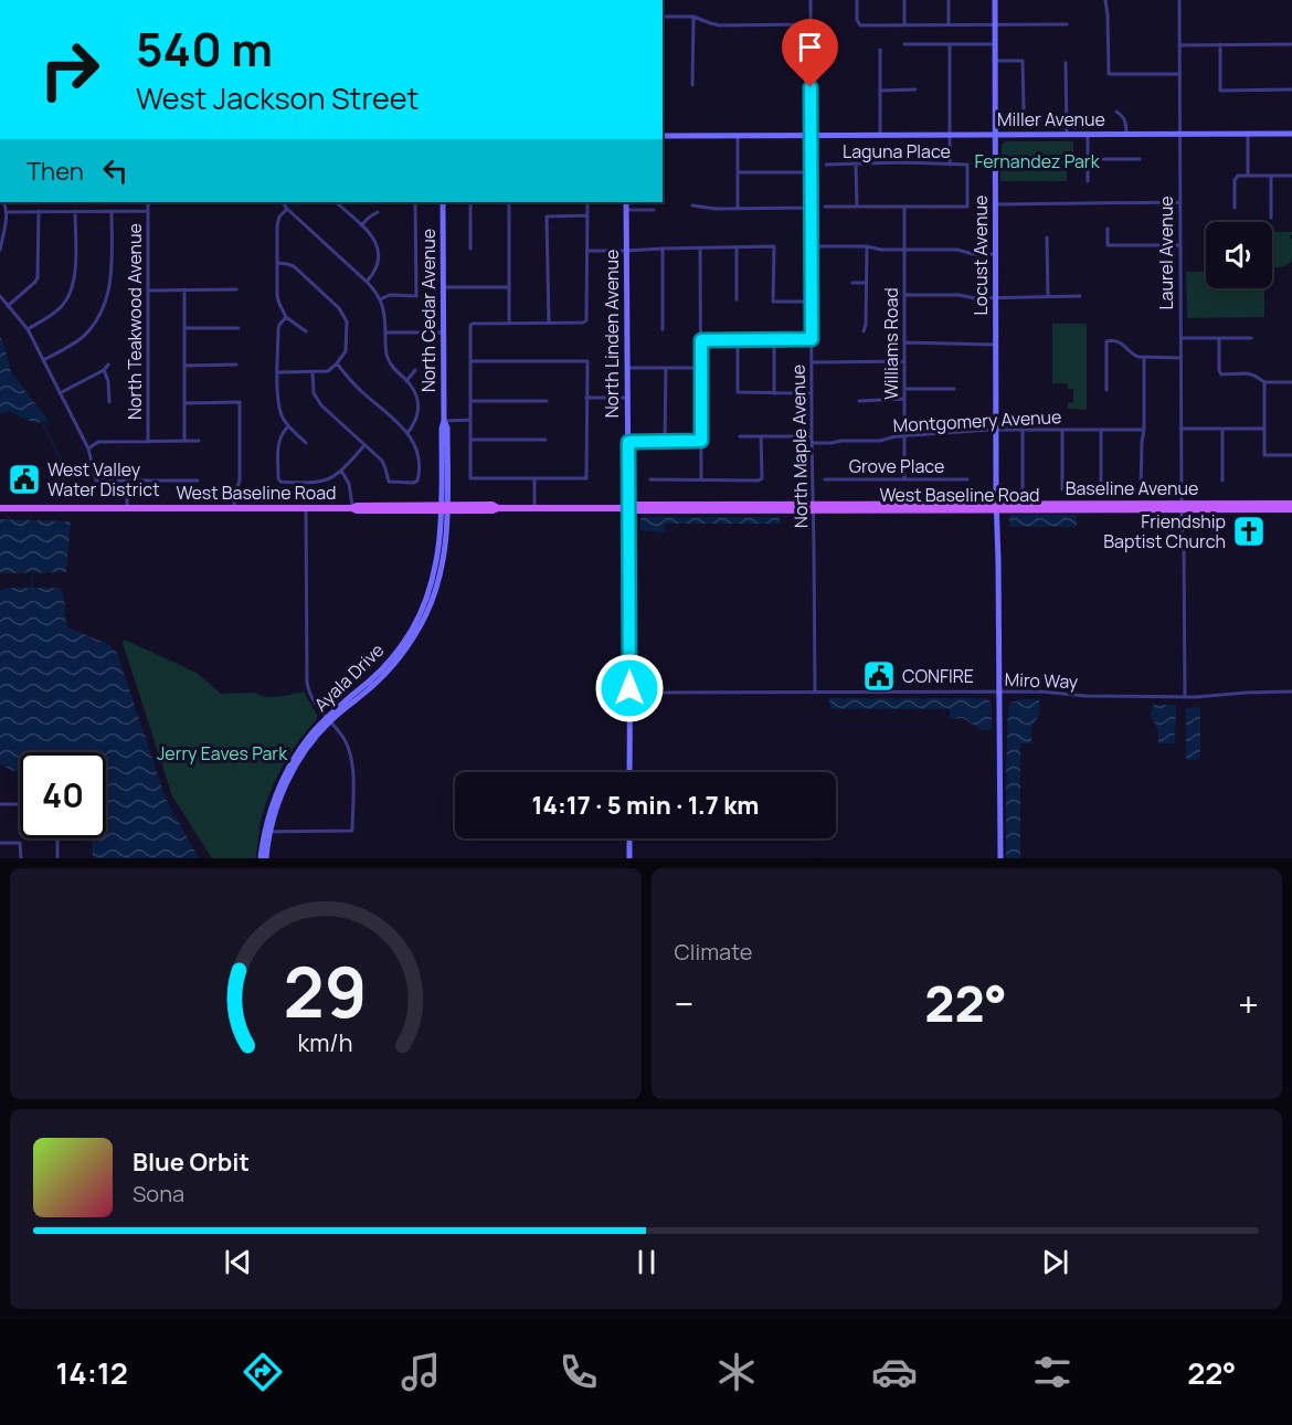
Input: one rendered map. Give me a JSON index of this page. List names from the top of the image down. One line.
{"streets":{"main road":["Baseline Avenue","West Baseline Road"],"street":["Miller Avenue","Laguna Place","Laurel Avenue","Locust Avenue","North Cedar Avenue","North Teakwood Avenue","North Linden Avenue","Williams Road","Montgomery Avenue","North Maple Avenue","Grove Place","Ayala Drive","Miro Way"]},"crossings":[["Miller Avenue","Laurel Avenue"],["Miller Avenue","Locust Avenue"],["Miller Avenue","North Maple Avenue"],["Laguna Place","Williams Road"],["Laurel Avenue","Baseline Avenue"],["Laurel Avenue","Miro Way"],["Locust Avenue","Montgomery Avenue"],["Locust Avenue","Baseline Avenue"],["Locust Avenue","Miro Way"],["North Cedar Avenue","West Baseline Road"],["North Cedar Avenue","Ayala Drive"],["North Linden Avenue","West Baseline Road"],["North Linden Avenue","Miro Way"],["Williams Road","Montgomery Avenue"],["Williams Road","Grove Place"],["Montgomery Avenue","North Maple Avenue"],["North Maple Avenue","Baseline Avenue"],["North Maple Avenue","West Baseline Road"],["North Maple Avenue","Miro Way"],["Baseline Avenue","West Baseline Road"],["West Baseline Road","Ayala Drive"]],"parks":["Fernandez Park","Jerry Eaves Park"],"places":{"public building":["West Valley Water District","CONFIRE"],"church":["Friendship Baptist Church"]},"page":{"turn":["540 m","West Jackson Street"],"then":"Then","limit":"40","trip":"14:17 · 5 min · 1.7 km","tile":"Climate","heat":["−","22°","+"],"song":["Blue Orbit","Sona"],"tabs":["14:12","22°"],"gauge":["29","km/h"]}}
